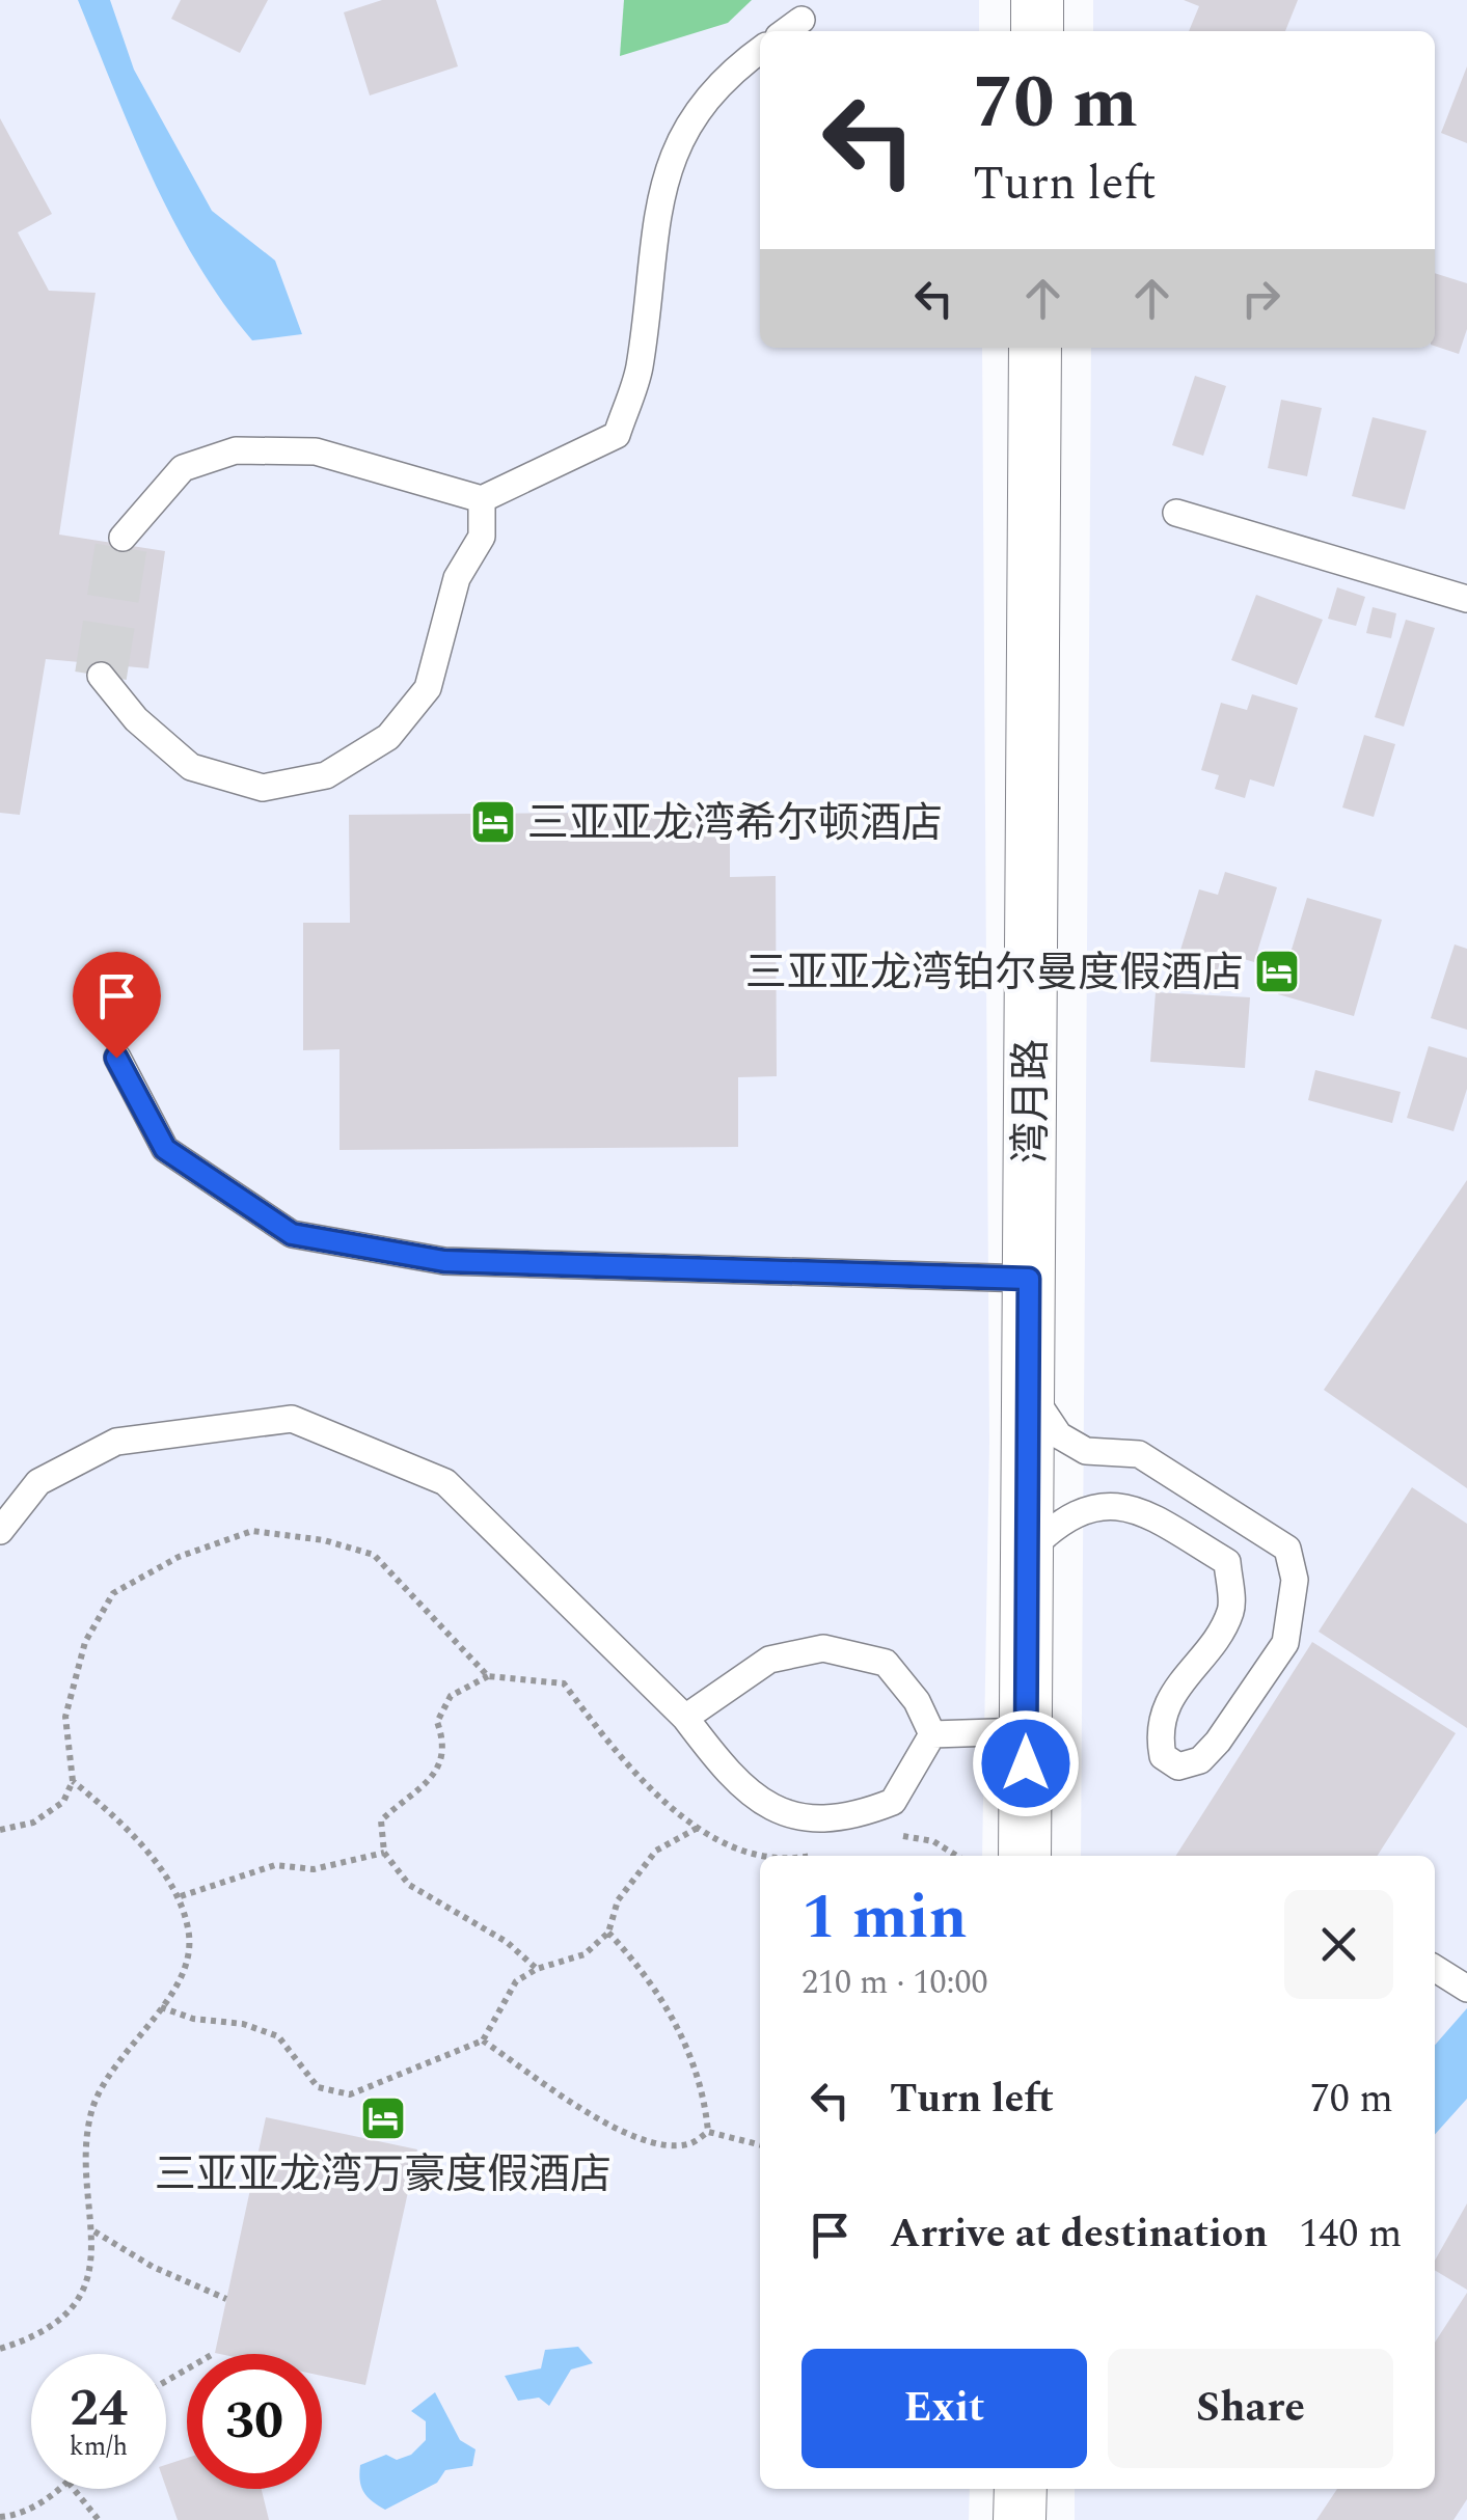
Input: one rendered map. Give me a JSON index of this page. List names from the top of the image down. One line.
{"streets":{"street":["湾月路"]},"places":{"hotel":["三亚亚龙湾希尔顿酒店","三亚亚龙湾铂尔曼度假酒店","三亚亚龙湾万豪度假酒店"]},"page":{"turn":["70 m","Turn left"],"heading":["1 min","210 m · 10:00"],"list":[{"name":"Turn left","value":"70 m"},{"name":"Arrive at destination","value":"140 m"}],"buttons":["Exit","Share"],"speed":"24 km/h","limit":"30"}}
